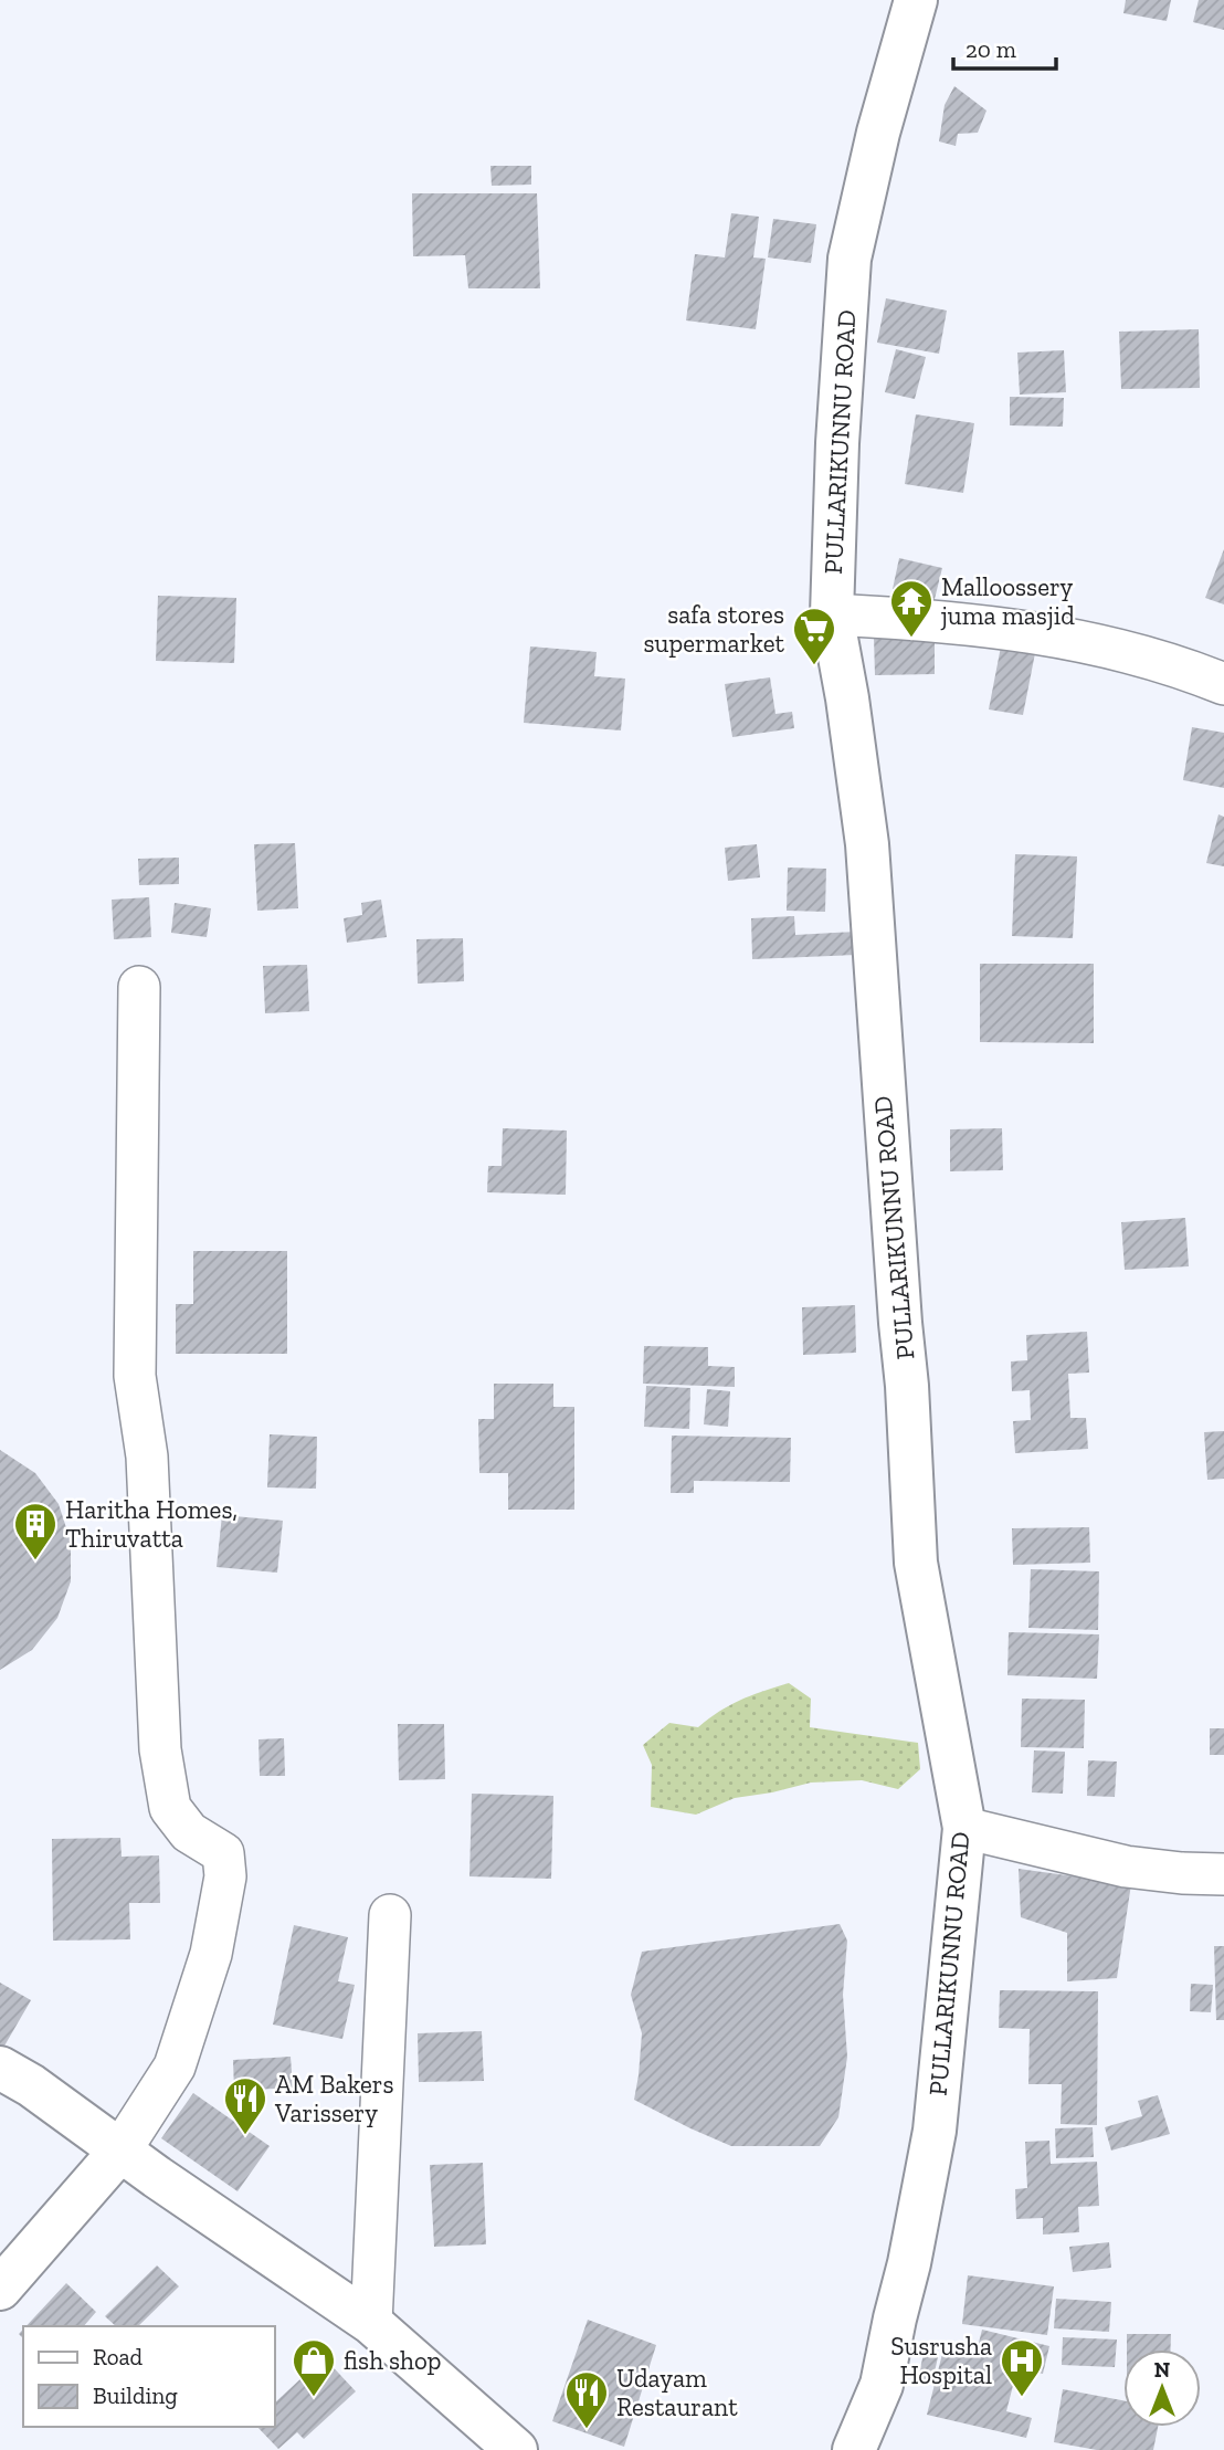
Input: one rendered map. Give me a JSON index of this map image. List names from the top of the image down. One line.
{"streets":{"main road":["PULLARIKUNNU ROAD"]},"places":{"temple":["Malloossery juma masjid"],"supermarket":["safa stores supermarket"],"building":["Haritha Homes, Thiruvatta"],"restaurant":["AM Bakers Varissery","Udayam Restaurant"],"shop":["fish shop"],"hospital":["Susrusha Hospital"]},"legend":["Road","Building"],"scale_bar":"20 m","north":"top"}
